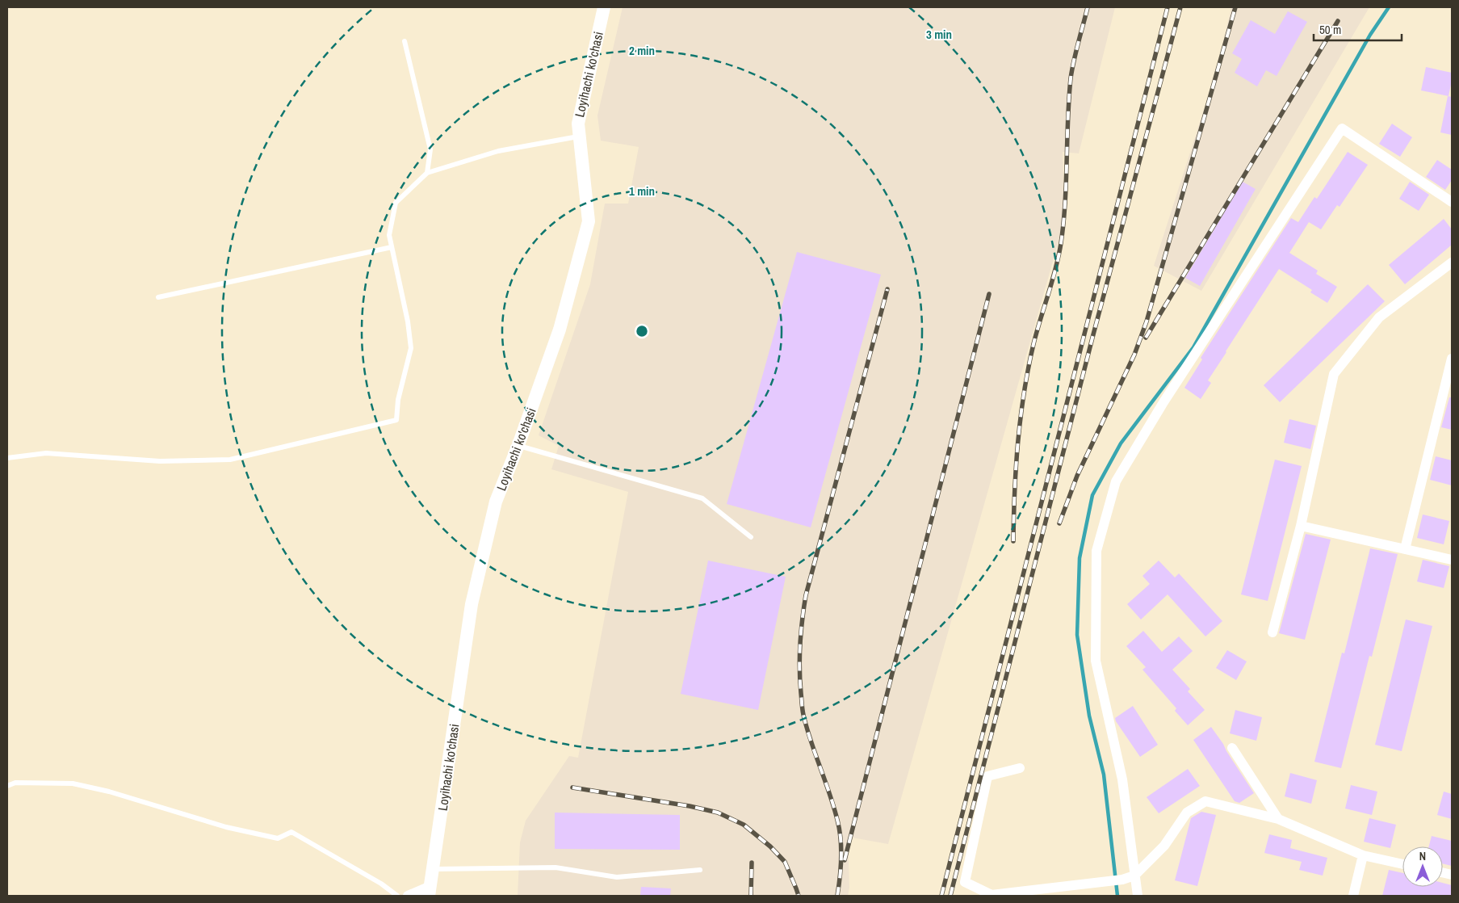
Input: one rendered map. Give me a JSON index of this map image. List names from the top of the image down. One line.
{"streets":{"street":["Loyihachi ko'chasi"]},"scale_bar":"50 m","north":"top","rings":["3 min","2 min","1 min"]}
